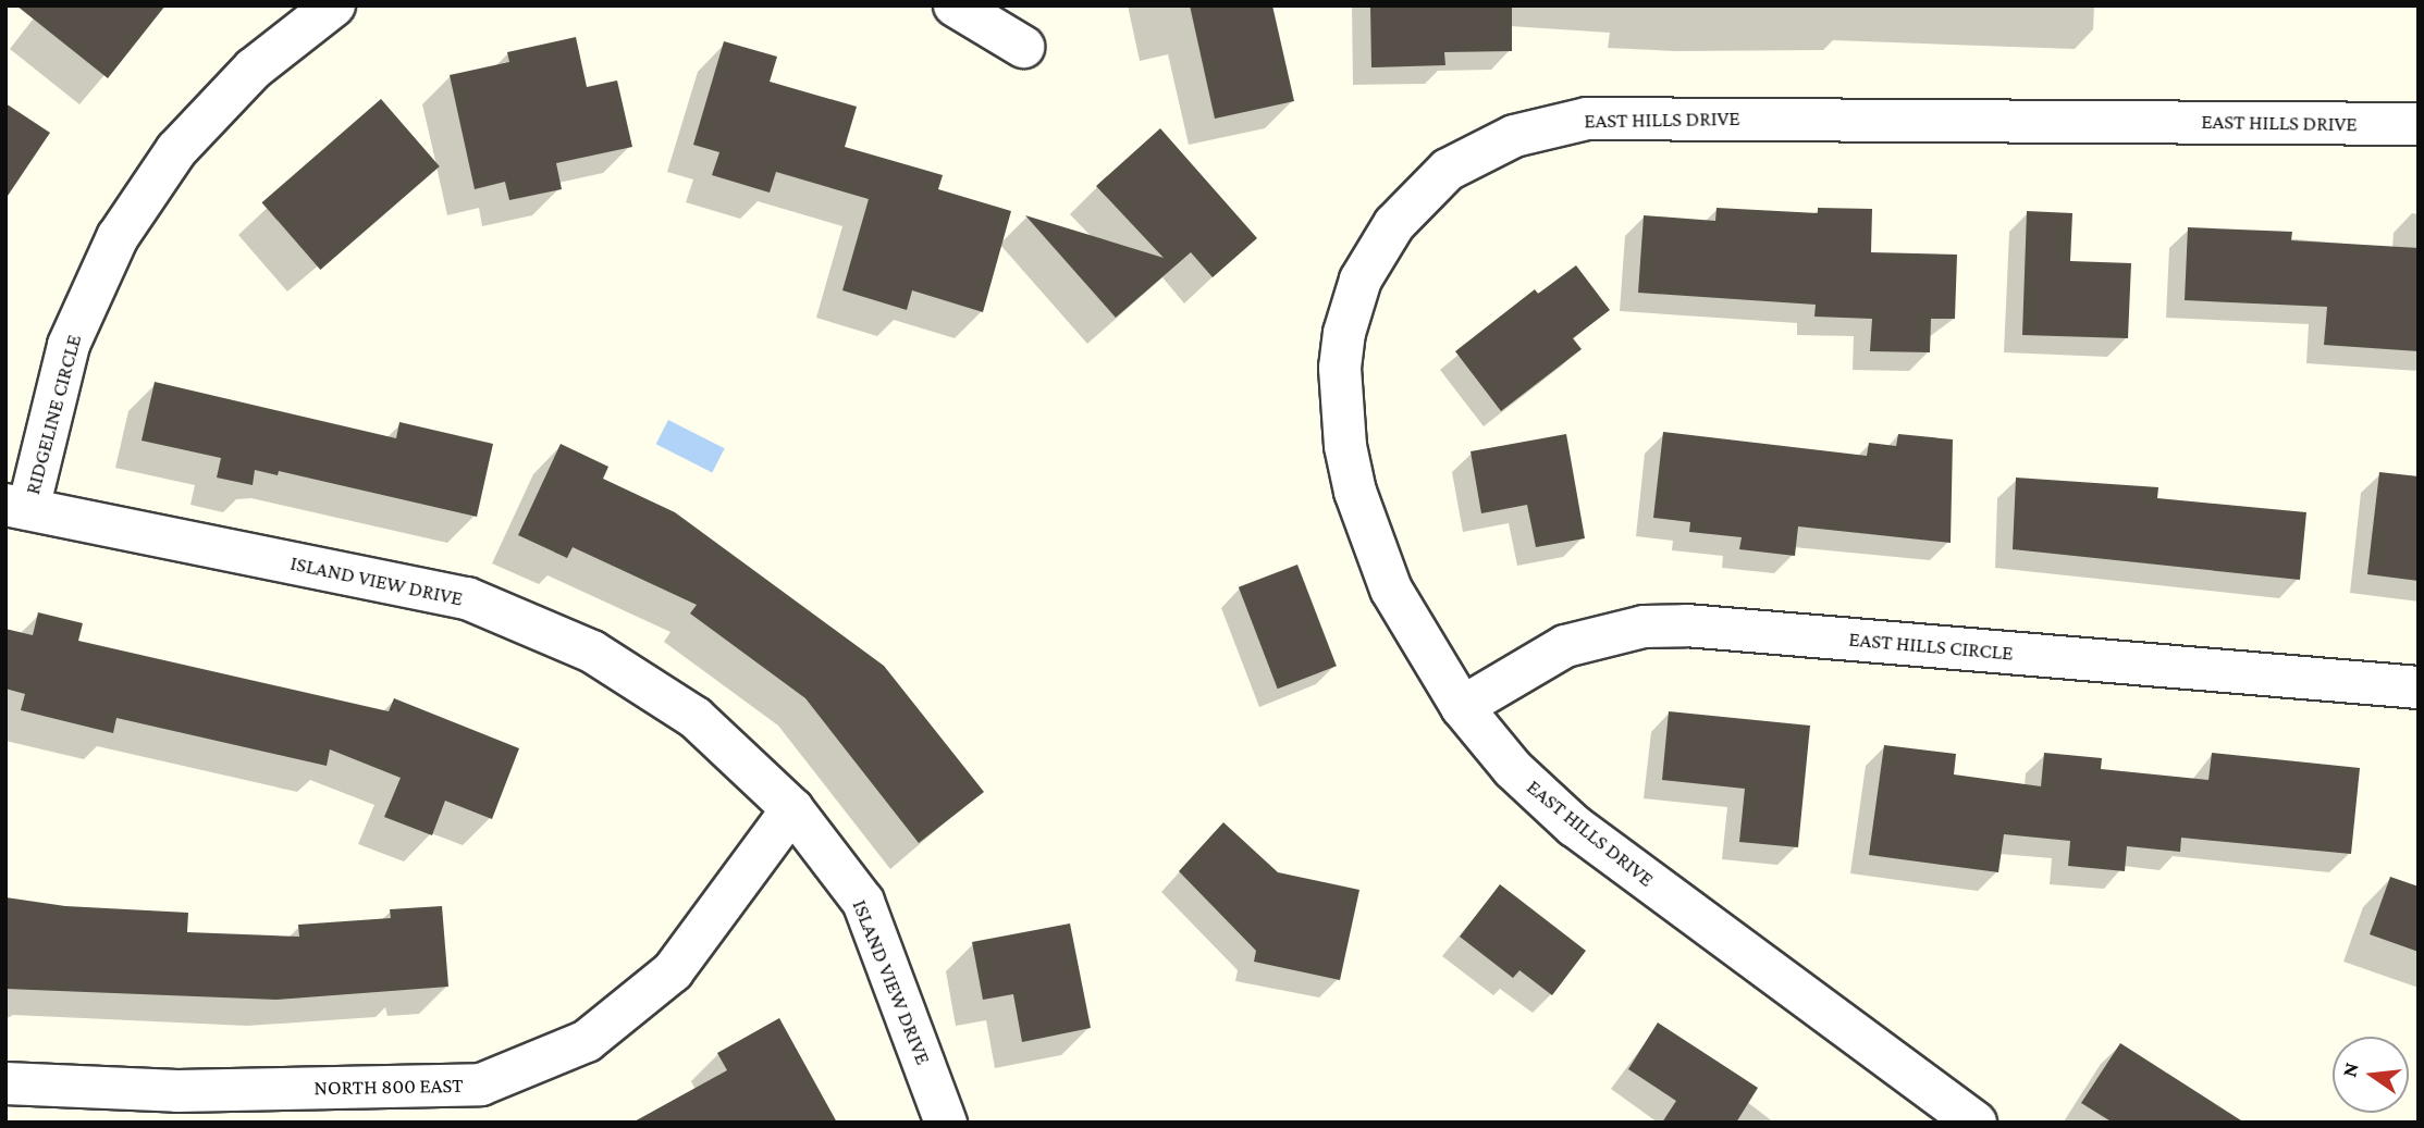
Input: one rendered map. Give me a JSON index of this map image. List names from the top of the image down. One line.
{"streets":{"street":["EAST HILLS DRIVE","RIDGELINE CIRCLE","ISLAND VIEW DRIVE","EAST HILLS CIRCLE","NORTH 800 EAST"]},"crossings":[["EAST HILLS DRIVE","EAST HILLS CIRCLE"],["RIDGELINE CIRCLE","ISLAND VIEW DRIVE"],["ISLAND VIEW DRIVE","NORTH 800 EAST"]],"north":"left"}
